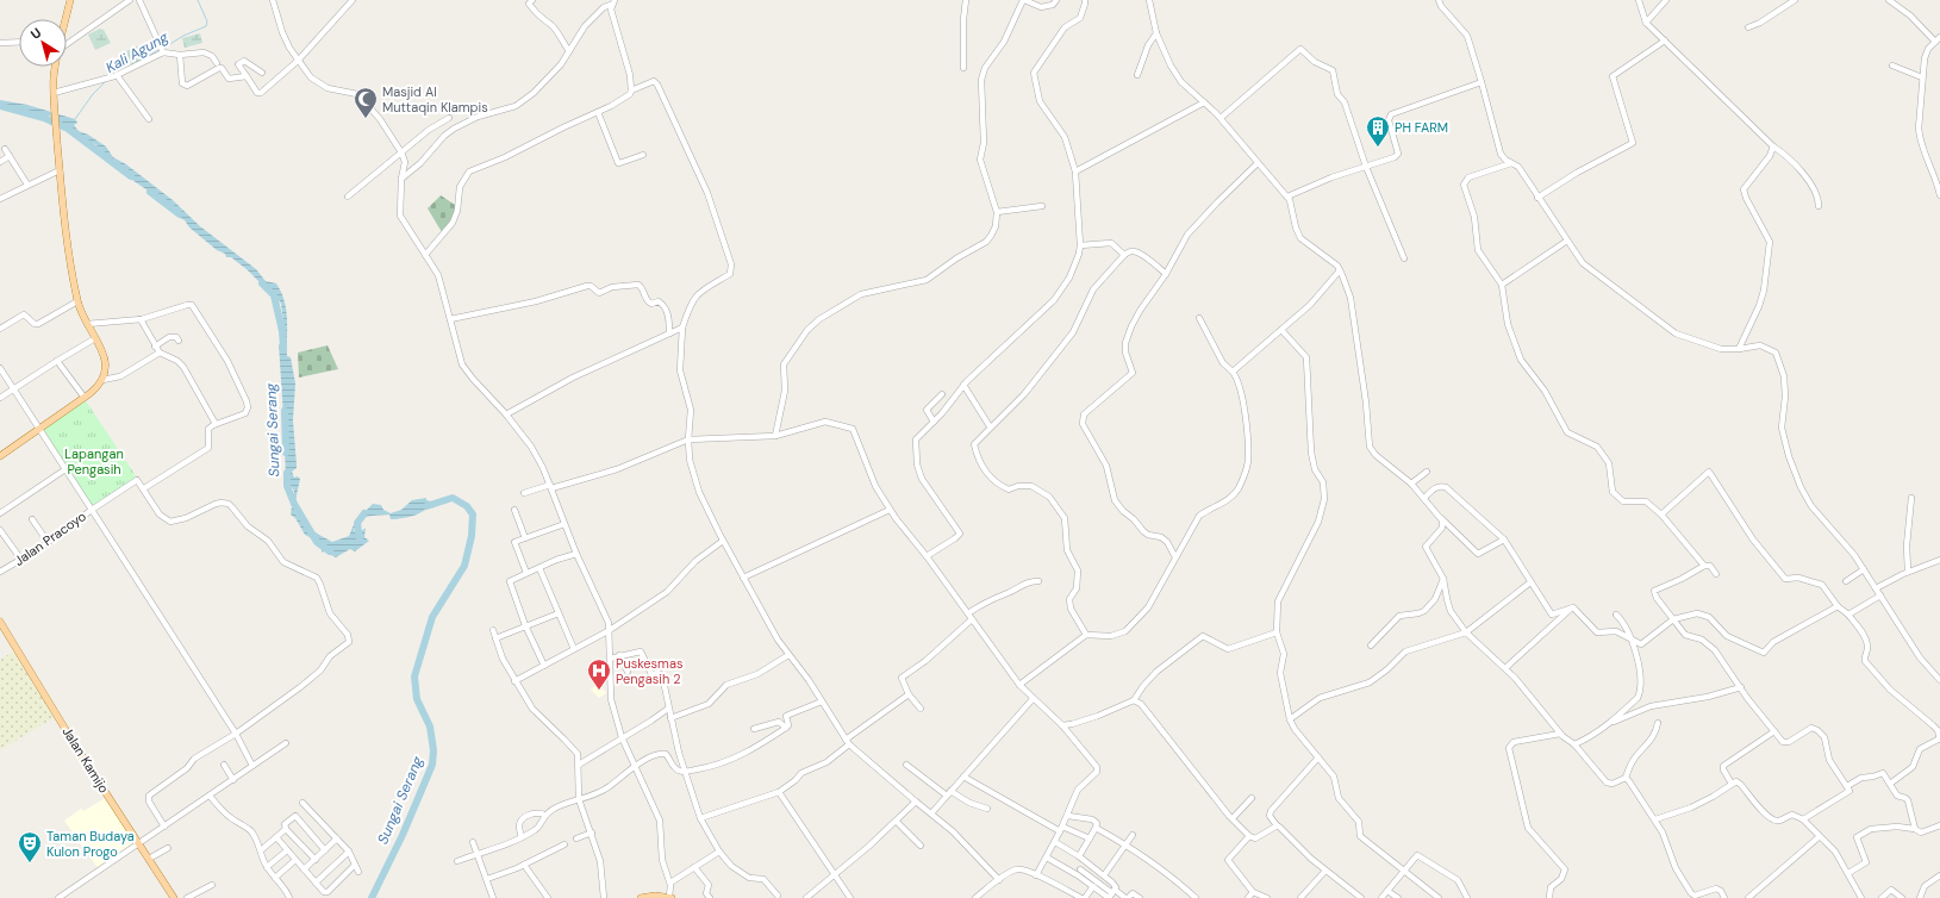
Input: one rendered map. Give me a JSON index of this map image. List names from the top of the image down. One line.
{"streets":{"main road":["Jalan Kamijo"],"street":["Jalan Pracoyo"]},"water":["Kali Agung","Sungai Serang"],"parks":["Lapangan Pengasih"],"places":{"mosque":["Masjid Al Muttaqin Klampis"],"building":["PH FARM"],"hospital":["Puskesmas Pengasih 2"],"theatre":["Taman Budaya Kulon Progo"]},"north":"top left"}
